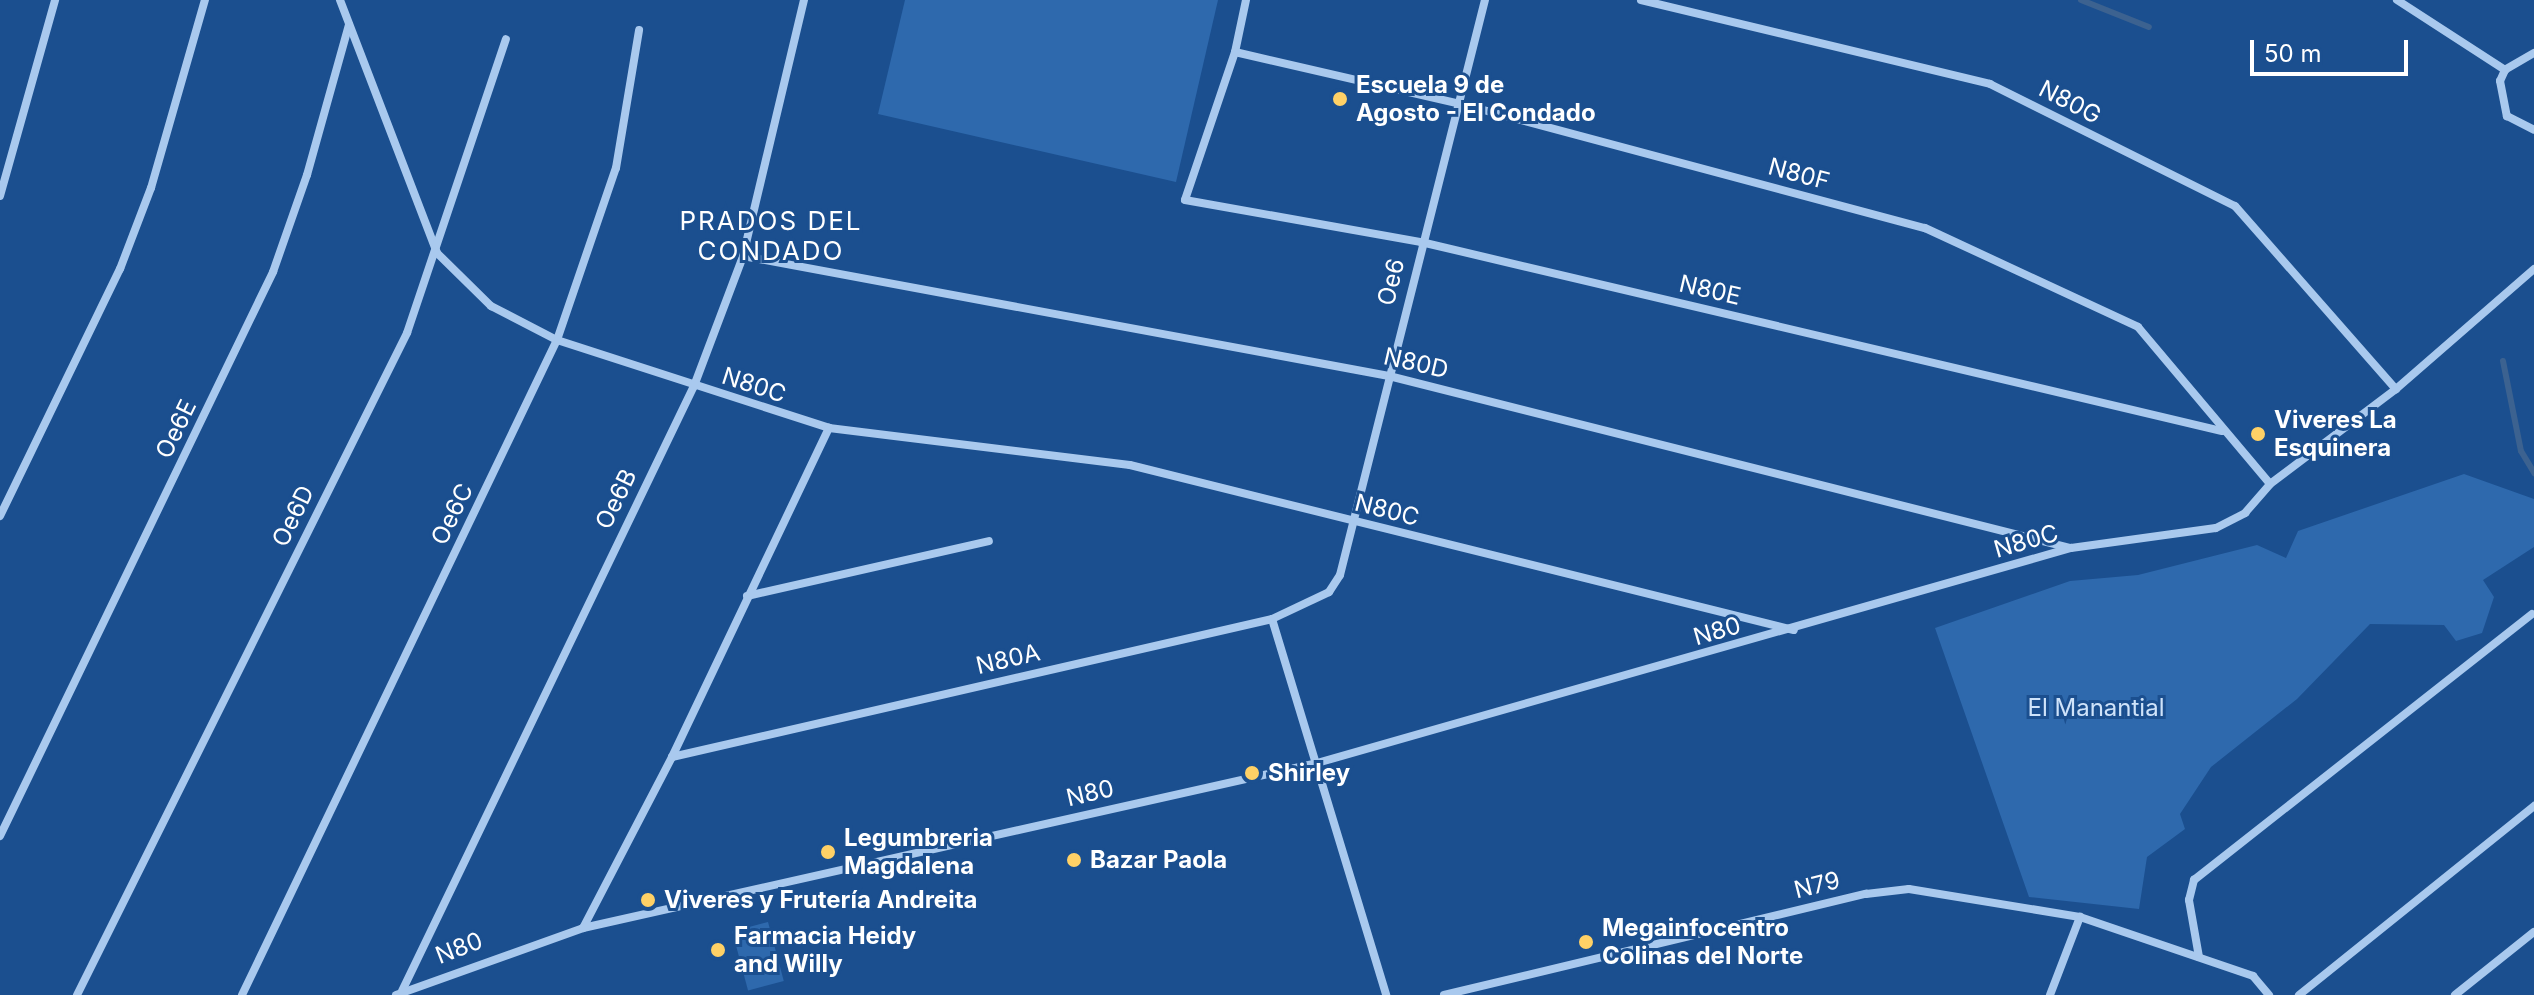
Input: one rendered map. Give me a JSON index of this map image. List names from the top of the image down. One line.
{"streets":{"street":["N80G","N80F","Oe6","N80E","N80D","N80C","Oe6E","Oe6B","Oe6C","Oe6D","N80","N80A","N79"]},"crossings":[["N80G","N80C"],["N80F","Oe6"],["N80F","N80E"],["N80F","N80C"],["Oe6","N80E"],["Oe6","N80D"],["Oe6","N80C"],["Oe6","N80A"],["N80D","N80C"],["N80D","Oe6B"],["N80C","Oe6E"],["N80C","Oe6B"],["N80C","Oe6C"],["N80C","Oe6D"],["N80C","N80"],["Oe6B","N80"]],"districts":["PRADOS DEL CONDADO"],"parks":["El Manantial"],"places":["Escuela 9 de Agosto - El Condado","Viveres La Esquinera","Shirley","Legumbreria Magdalena","Bazar Paola","Viveres y Frutería Andreita","Megainfocentro Colinas del Norte","Farmacia Heidy and Willy"],"scale_bar":"50 m"}
